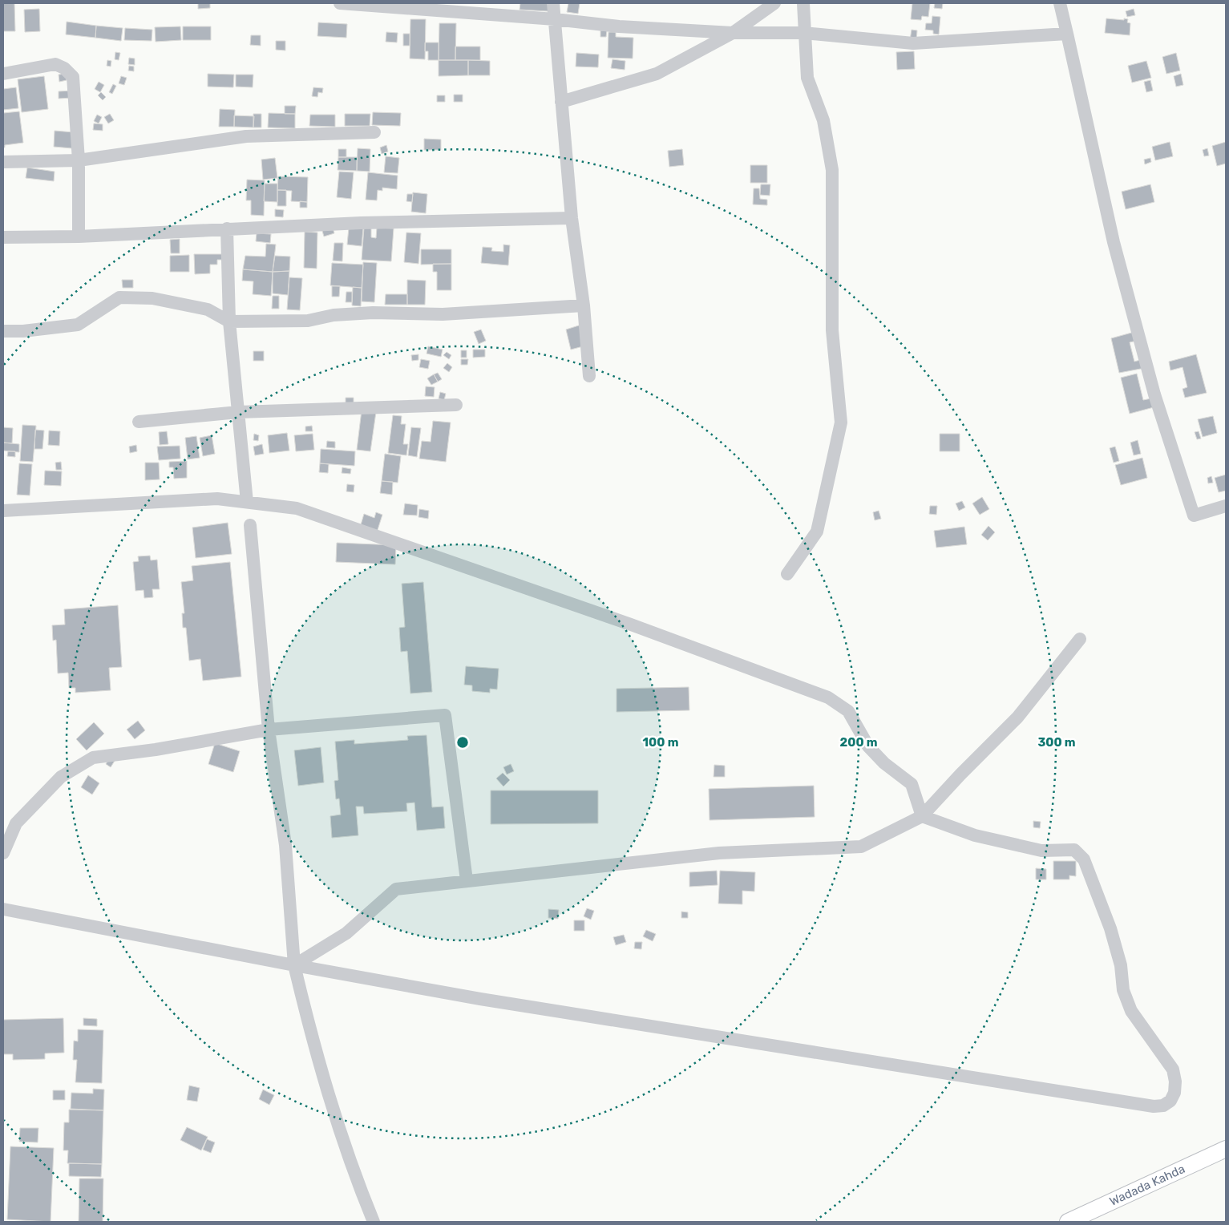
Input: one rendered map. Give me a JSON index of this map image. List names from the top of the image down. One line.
{"streets":{"main road":["Wadada Kahda"]},"rings":["100 m","200 m","300 m"]}
